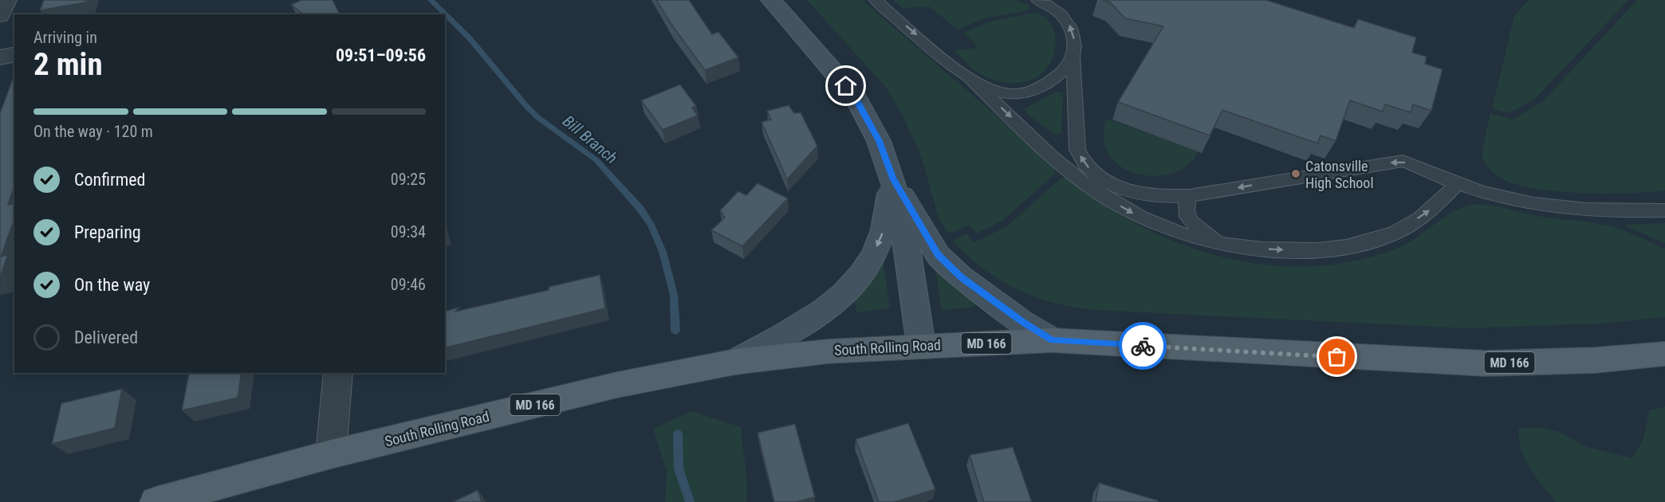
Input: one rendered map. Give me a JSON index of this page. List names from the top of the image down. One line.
{"streets":{"main road":["MD 166","South Rolling Road"]},"water":["Bill Branch"],"places":["Catonsville High School"],"page":{"heading":["2 min","Arriving in","09:51–09:56"],"bar":"On the way · 120 m","list":[["Confirmed","09:25"],["Preparing","09:34"],["On the way","09:46"],"Delivered"]}}
